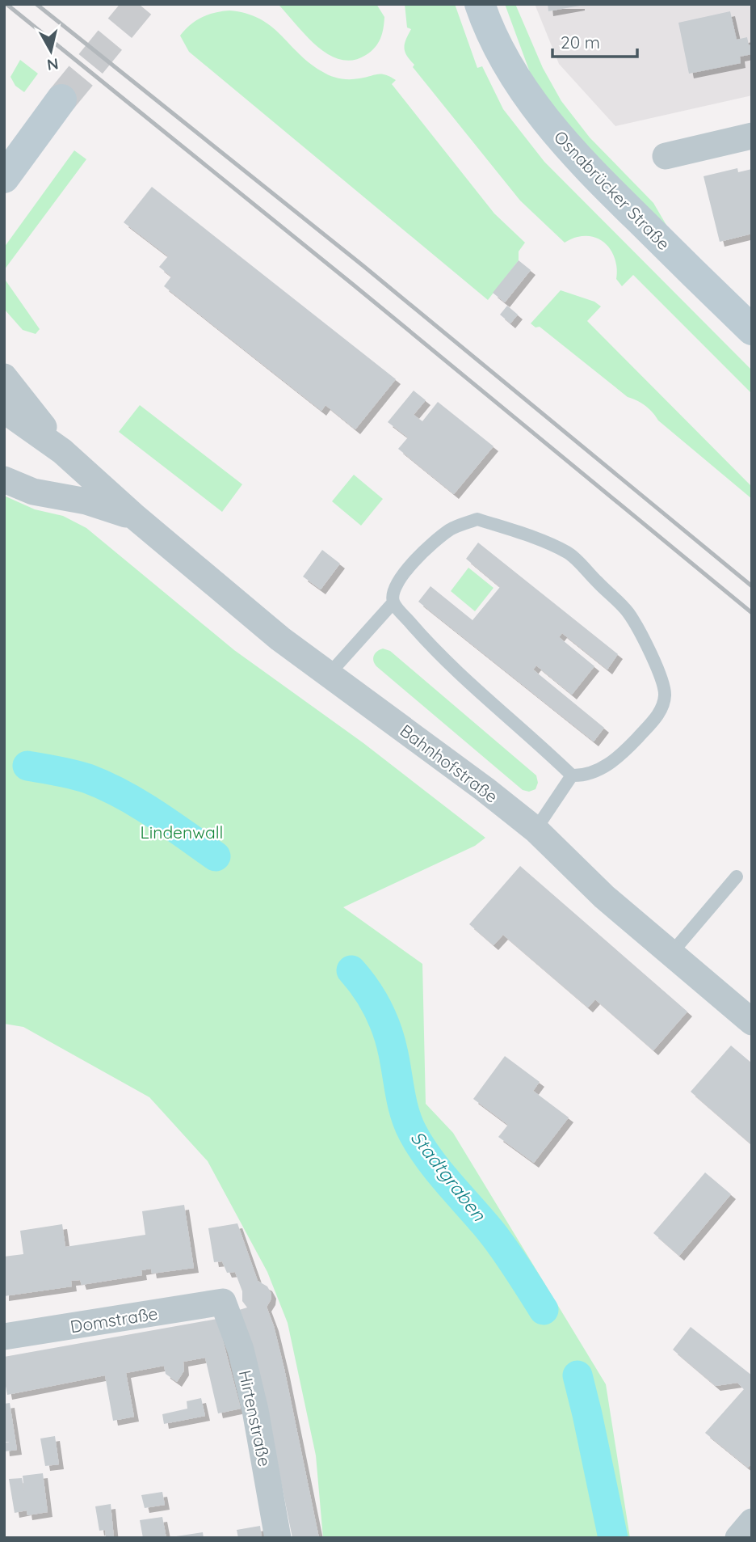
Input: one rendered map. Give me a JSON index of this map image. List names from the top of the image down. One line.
{"streets":{"main road":["Osnabrücker Straße"],"street":["Bahnhofstraße","Domstraße","Hirtenstraße"]},"crossings":[["Domstraße","Hirtenstraße"]],"water":["Stadtgraben"],"parks":["Lindenwall"],"scale_bar":"20 m","north":"bottom"}
